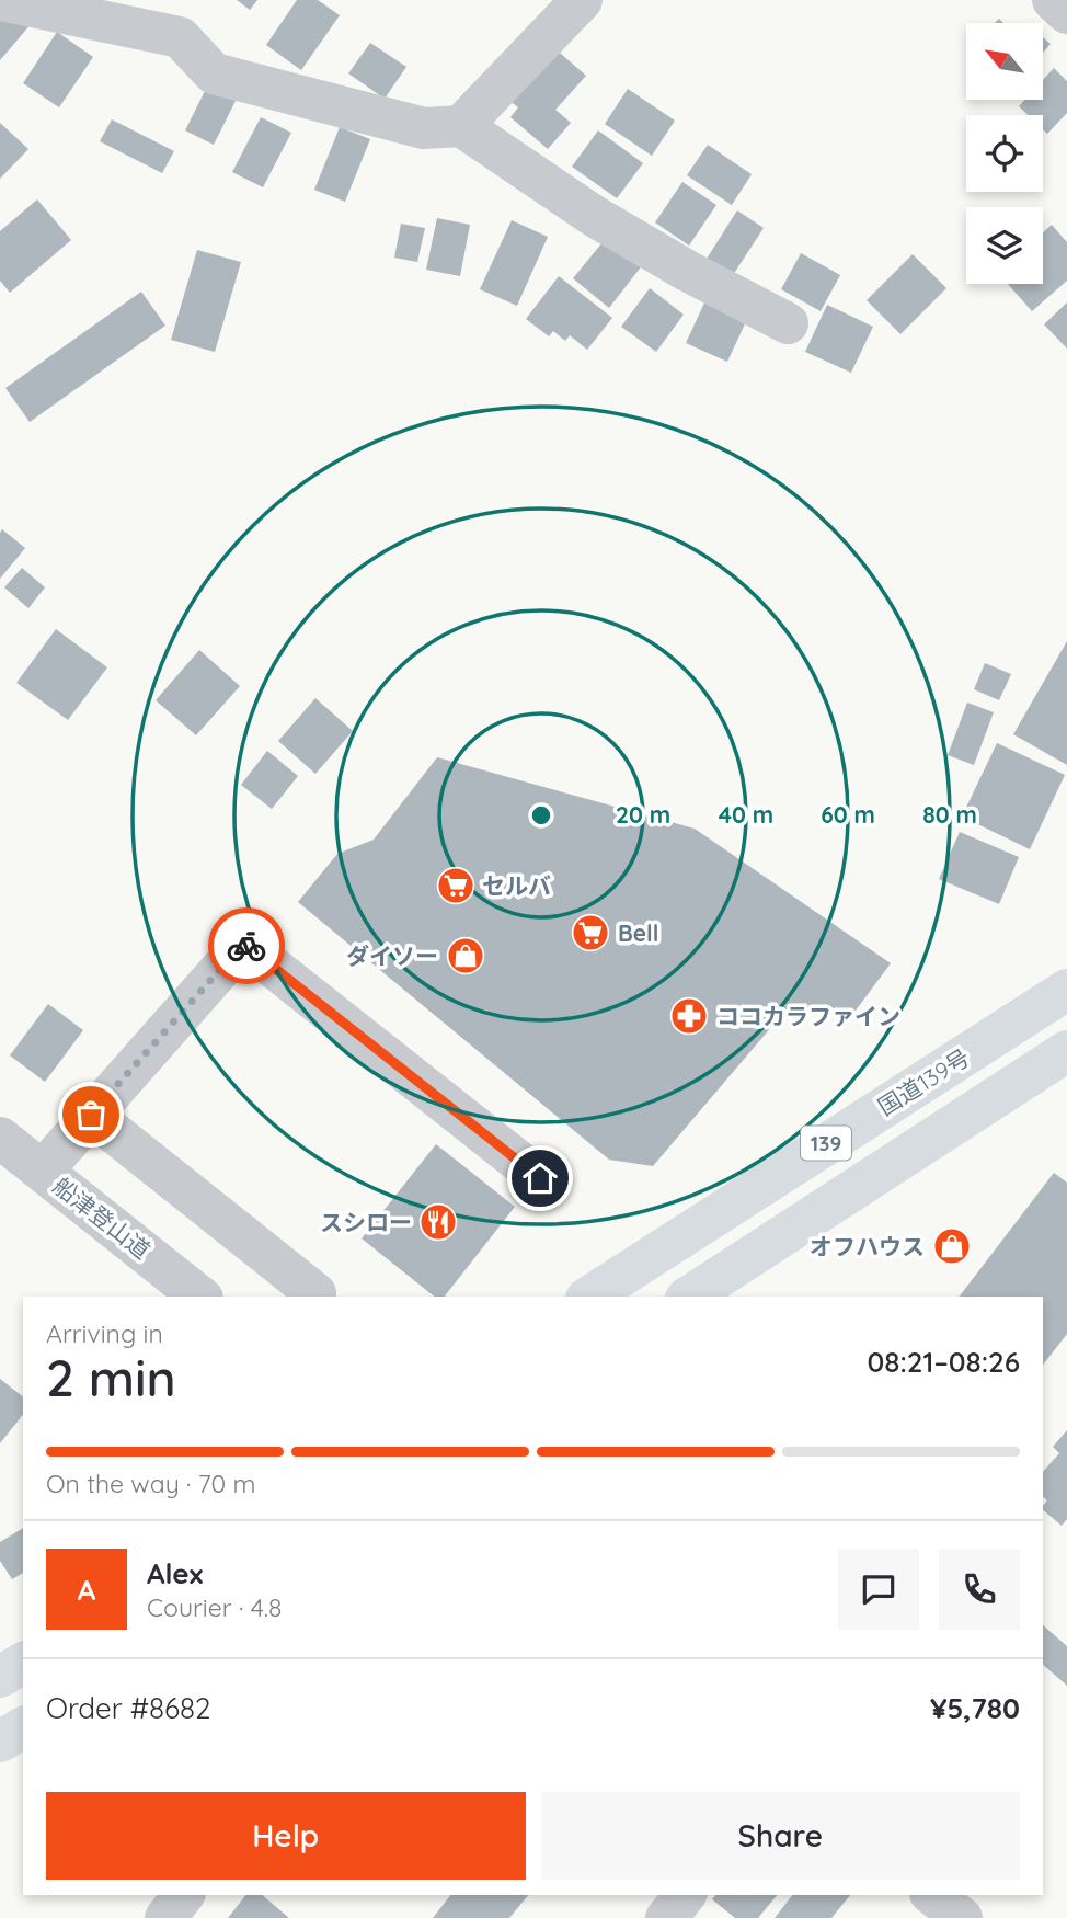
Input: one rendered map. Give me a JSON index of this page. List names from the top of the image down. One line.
{"streets":{"highway":["国道139号","139"],"street":["船津登山道"]},"places":{"supermarket":["セルバ","Bell"],"shop":["ダイソー","オフハウス"],"pharmacy":["ココカラファイン"],"restaurant":["スシロー"]},"north":"top left","page":{"heading":["2 min","Arriving in","08:21–08:26"],"panel":["Alex","Courier · 4.8","Order #8682","¥5,780"],"bar":"On the way · 70 m","round":"A","buttons":["Help","Share"]},"rings":["20 m","40 m","60 m","80 m"]}
